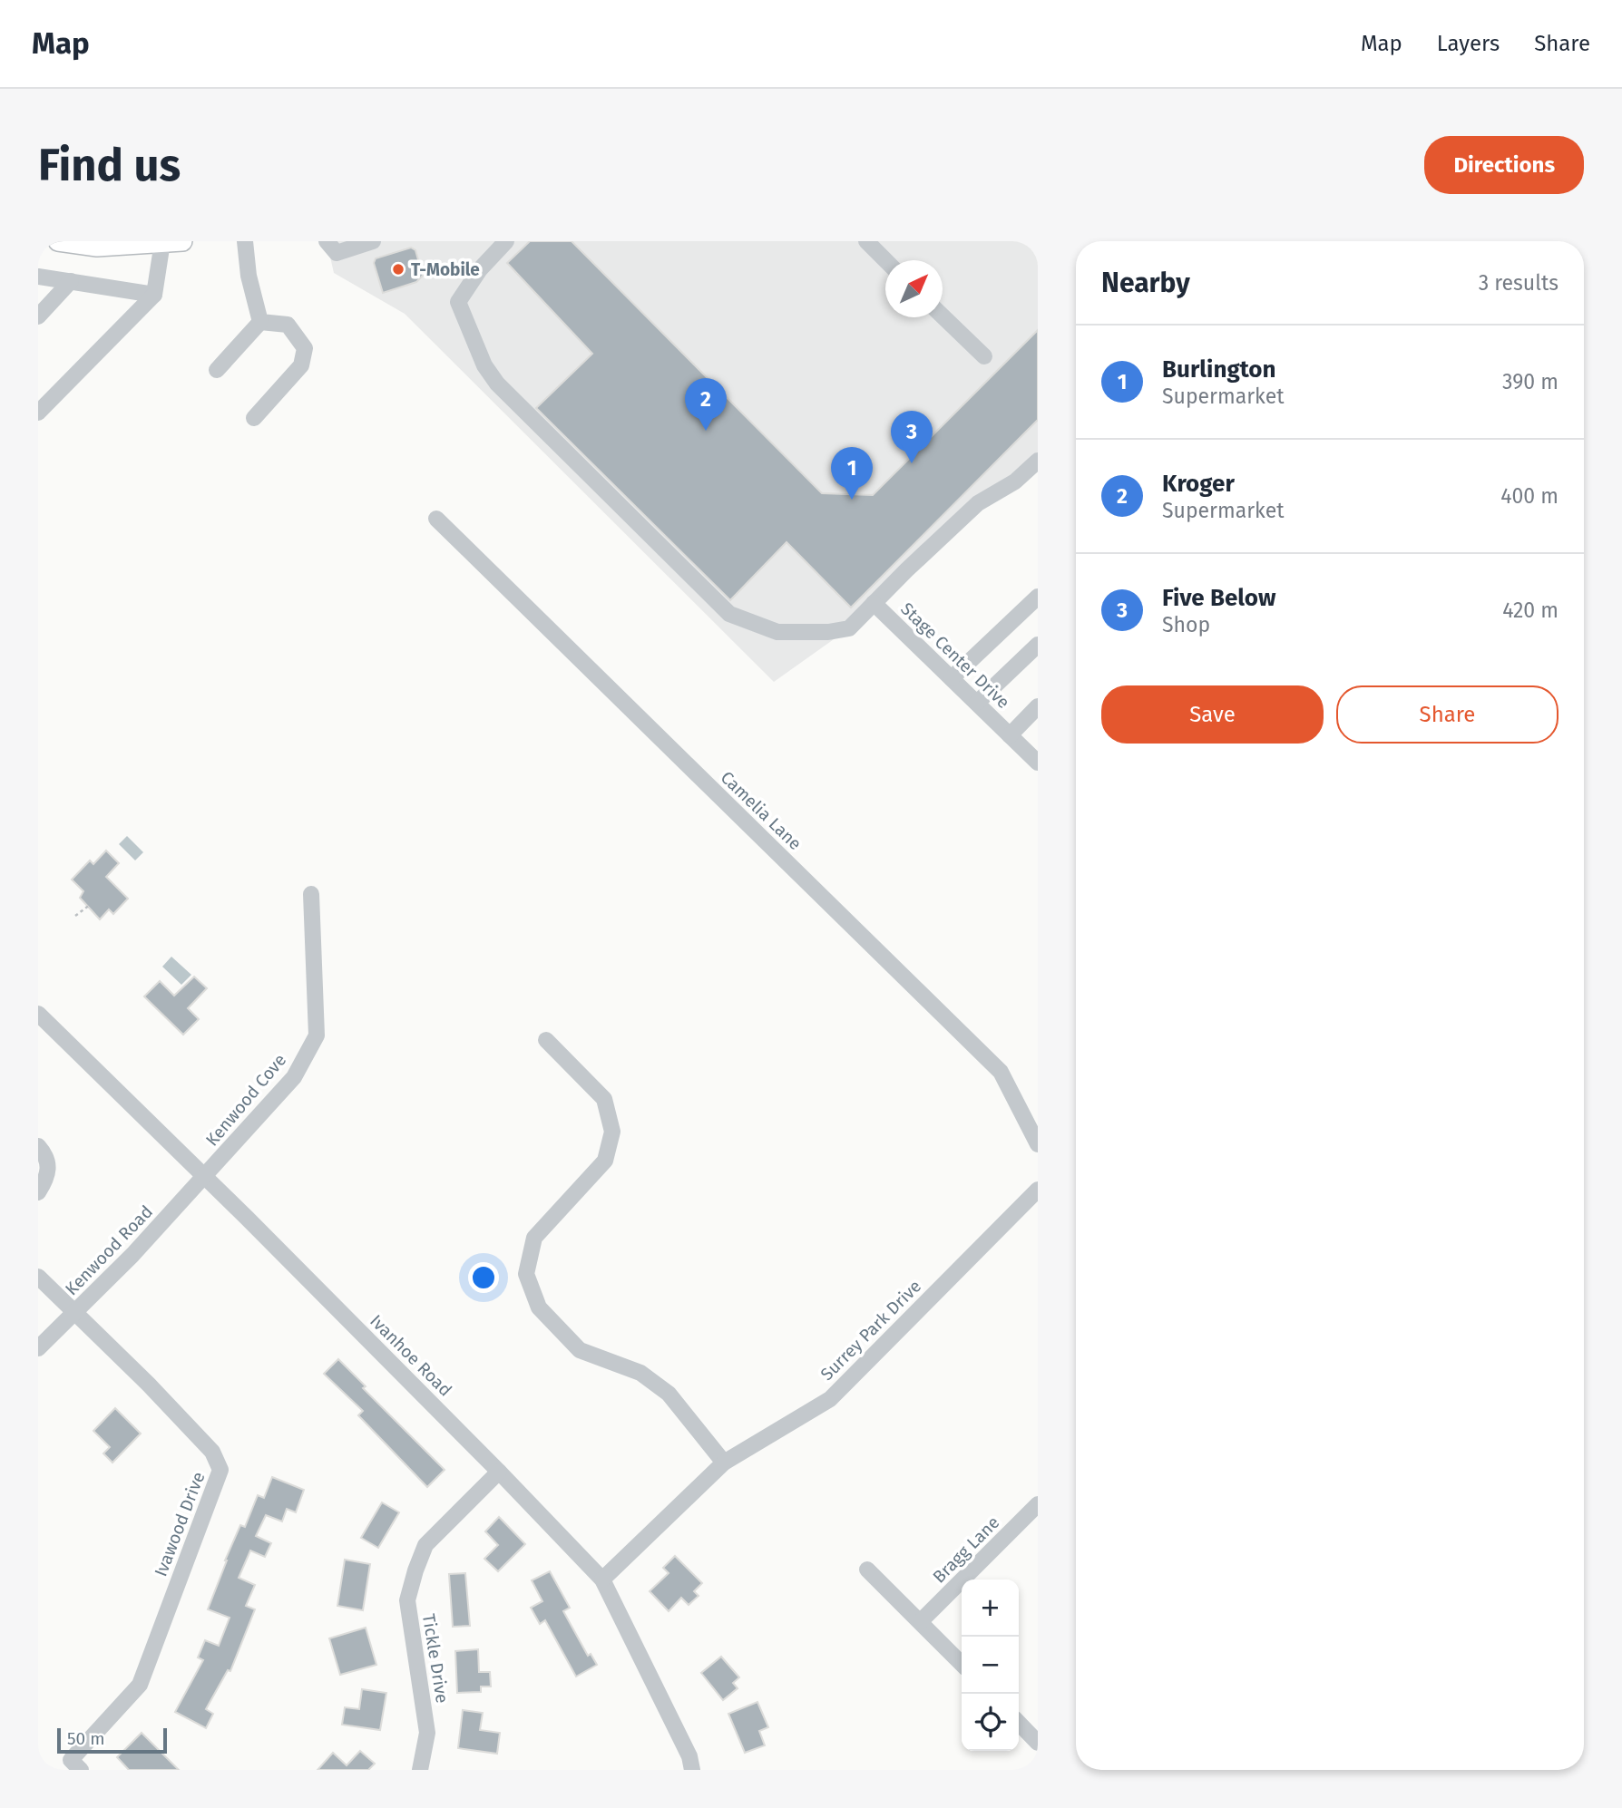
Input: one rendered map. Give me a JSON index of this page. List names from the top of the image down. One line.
{"streets":{"street":["Stage Center Drive","Camelia Lane","Kenwood Cove","Kenwood Road","Surrey Park Drive","Ivanhoe Road","Ivawood Drive","Bragg Lane","Tickle Drive"]},"crossings":[["Kenwood Cove","Kenwood Road"],["Kenwood Cove","Ivanhoe Road"],["Kenwood Road","Ivanhoe Road"],["Kenwood Road","Ivawood Drive"],["Surrey Park Drive","Ivanhoe Road"],["Ivanhoe Road","Tickle Drive"]],"places":["T-Mobile"],"scale_bar":"50 m","north":"top right","page":{"header":"Map","nav":["Map","Layers","Share"],"buttons":["Directions",["Save","Share"]],"title":"Find us","heading":["Nearby","3 results"],"list":[{"mark":"1","name":"Burlington","note":"Supermarket","value":"390 m"},{"mark":"2","name":"Kroger","note":"Supermarket","value":"400 m"},{"mark":"3","name":"Five Below","note":"Shop","value":"420 m"}],"pins":["2","3","1"],"map_buttons":["+","−"],"scale":"50 m"}}
